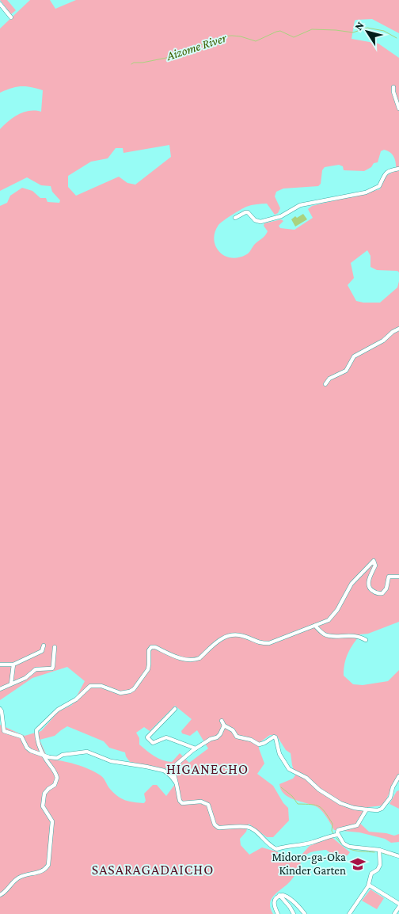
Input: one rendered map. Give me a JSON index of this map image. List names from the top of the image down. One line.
{"districts":["HIGANECHO","SASARAGADAICHO"],"water":["Aizome River"],"places":{"school or university":["Midoro-ga-Oka Kinder Garten"]},"north":"top left"}
